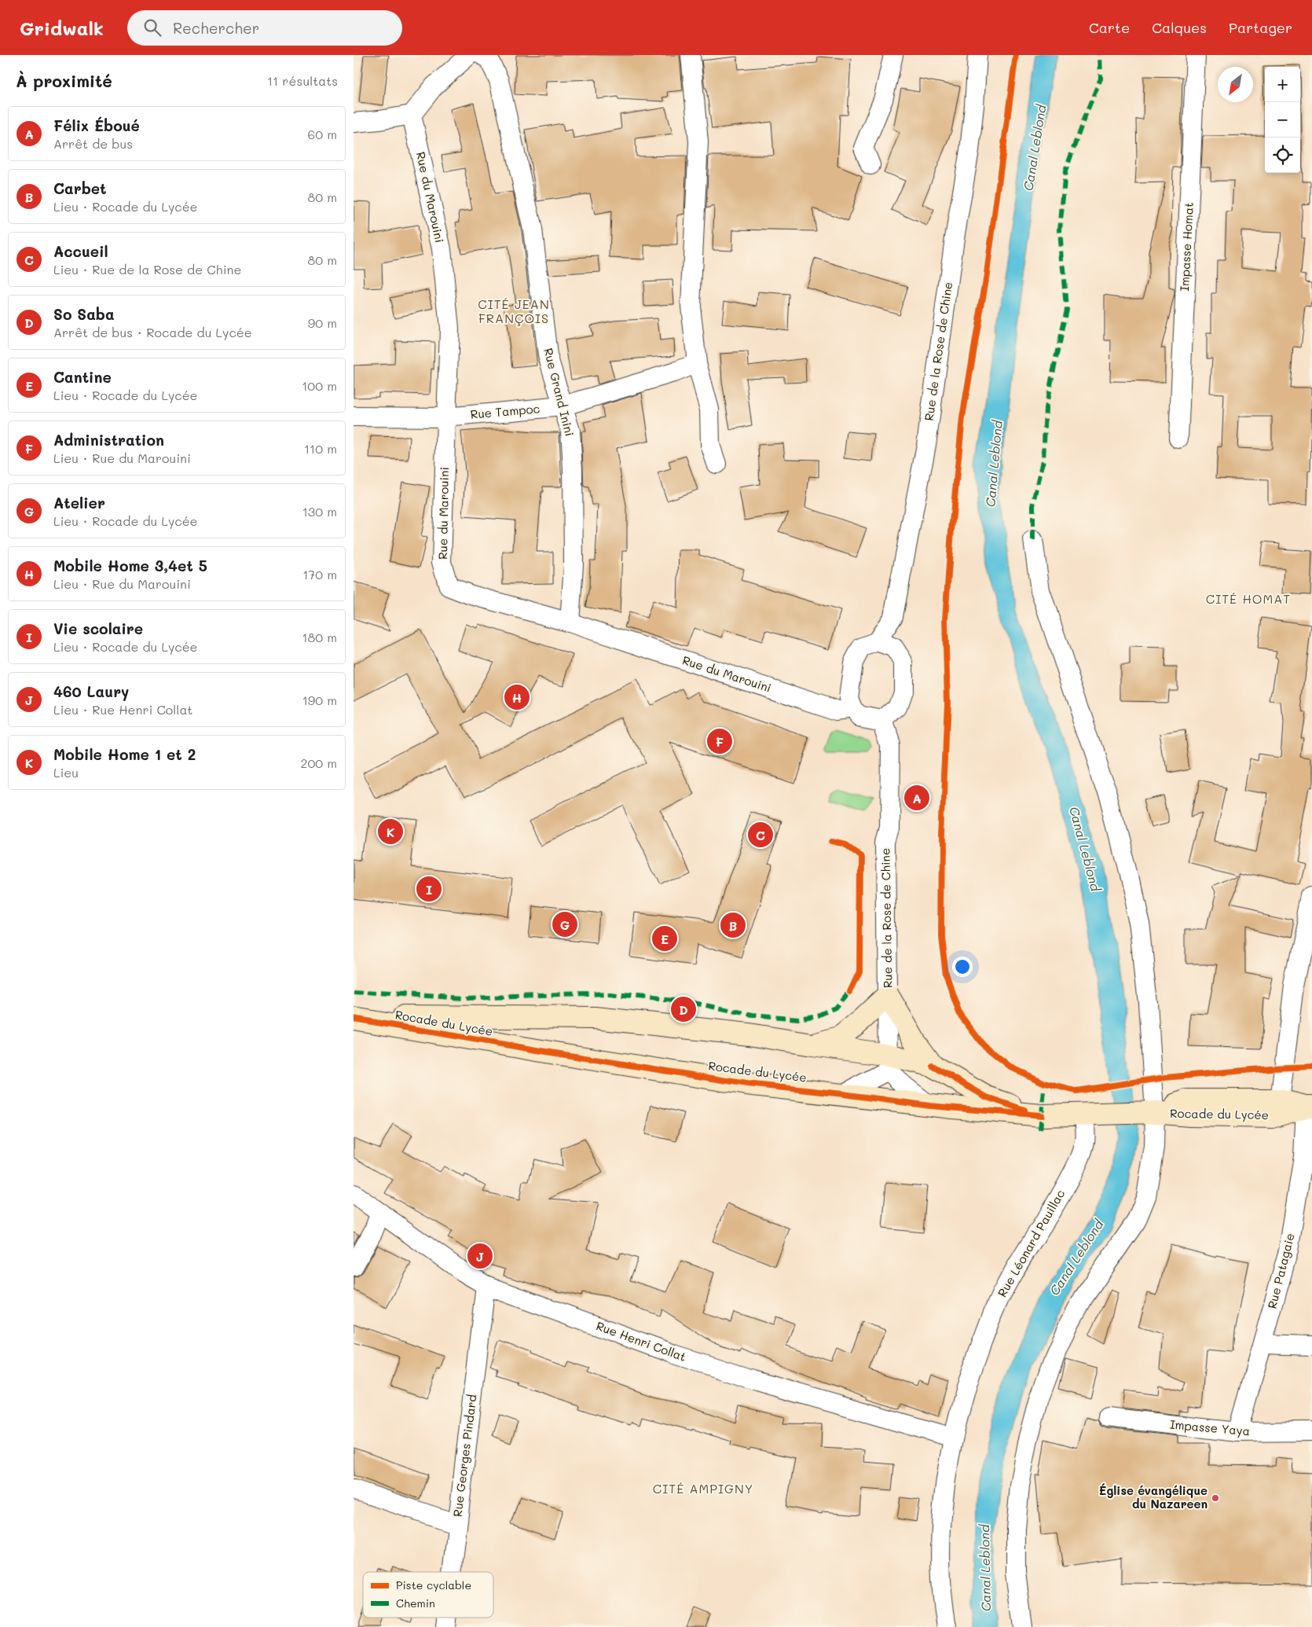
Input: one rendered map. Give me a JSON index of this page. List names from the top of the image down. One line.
{"streets":{"main road":["Rocade du Lycée"],"street":["Rue du Marouini","Impasse Homat","Rue de la Rose de Chine","Rue Grand Inini","Rue Tampoc","Rue Léonard Pauillac","Rue Patagaie","Rue Henri Collat","Impasse Yaya","Rue Georges Pindard"]},"crossings":[["Rue du Marouini","Rue de la Rose de Chine"],["Rue du Marouini","Rue Grand Inini"],["Rue du Marouini","Rue Tampoc"],["Rue de la Rose de Chine","Rocade du Lycée"],["Rue Grand Inini","Rue Tampoc"],["Rocade du Lycée","Rue Léonard Pauillac"],["Rocade du Lycée","Rue Patagaie"],["Rue Léonard Pauillac","Rue Henri Collat"],["Rue Patagaie","Impasse Yaya"],["Rue Henri Collat","Rue Georges Pindard"]],"districts":["CITÉ JEAN FRANÇOIS","CITÉ HOMAT","CITÉ AMPIGNY"],"water":["Canal Leblond"],"places":["Église évangélique du Nazareen"],"legend":["Piste cyclable","Chemin"],"north":"bottom left","page":{"header":"Gridwalk","search":"Rechercher","nav":["Carte","Calques","Partager"],"heading":["À proximité","11 résultats"],"map_buttons":["+","−"],"list":[{"mark":"A","name":"Félix Éboué","note":"Arrêt de bus","value":"60 m"},{"mark":"B","name":"Carbet","note":"Lieu · Rocade du Lycée","value":"80 m"},{"mark":"C","name":"Accueil","note":"Lieu · Rue de la Rose de Chine","value":"80 m"},{"mark":"D","name":"So Saba","note":"Arrêt de bus · Rocade du Lycée","value":"90 m"},{"mark":"E","name":"Cantine","note":"Lieu · Rocade du Lycée","value":"100 m"},{"mark":"F","name":"Administration","note":"Lieu · Rue du Marouini","value":"110 m"},{"mark":"G","name":"Atelier","note":"Lieu · Rocade du Lycée","value":"130 m"},{"mark":"H","name":"Mobile Home 3,4et 5","note":"Lieu · Rue du Marouini","value":"170 m"},{"mark":"I","name":"Vie scolaire","note":"Lieu · Rocade du Lycée","value":"180 m"},{"mark":"J","name":"460 Laury","note":"Lieu · Rue Henri Collat","value":"190 m"},{"mark":"K","name":"Mobile Home 1 et 2","note":"Lieu","value":"200 m"}],"pins":["H","F","A","K","C","I","G","B","E","D","J"]}}
